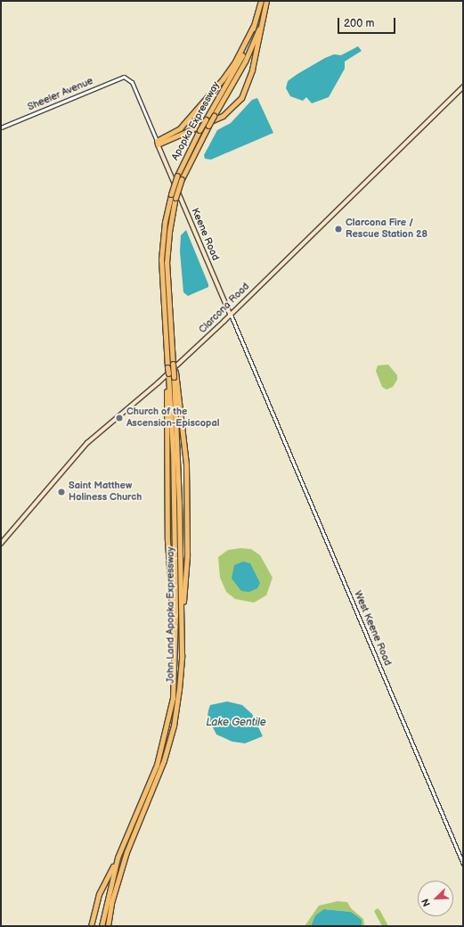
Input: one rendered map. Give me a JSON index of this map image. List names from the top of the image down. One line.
{"streets":{"highway":["Apopka Expressway","John Land Apopka Expressway"],"main road":["Keene Road","Clarcona Road"],"street":["Sheeler Avenue","West Keene Road"]},"crossings":[["Sheeler Avenue","Keene Road"],["Apopka Expressway","John Land Apopka Expressway"],["Keene Road","Clarcona Road"],["Keene Road","West Keene Road"]],"water":["Lake Gentile"],"places":["Clarcona Fire / Rescue Station 28","Church of the Ascension-Episcopal","Saint Matthew Holiness Church"],"scale_bar":"200 m","north":"bottom left"}
